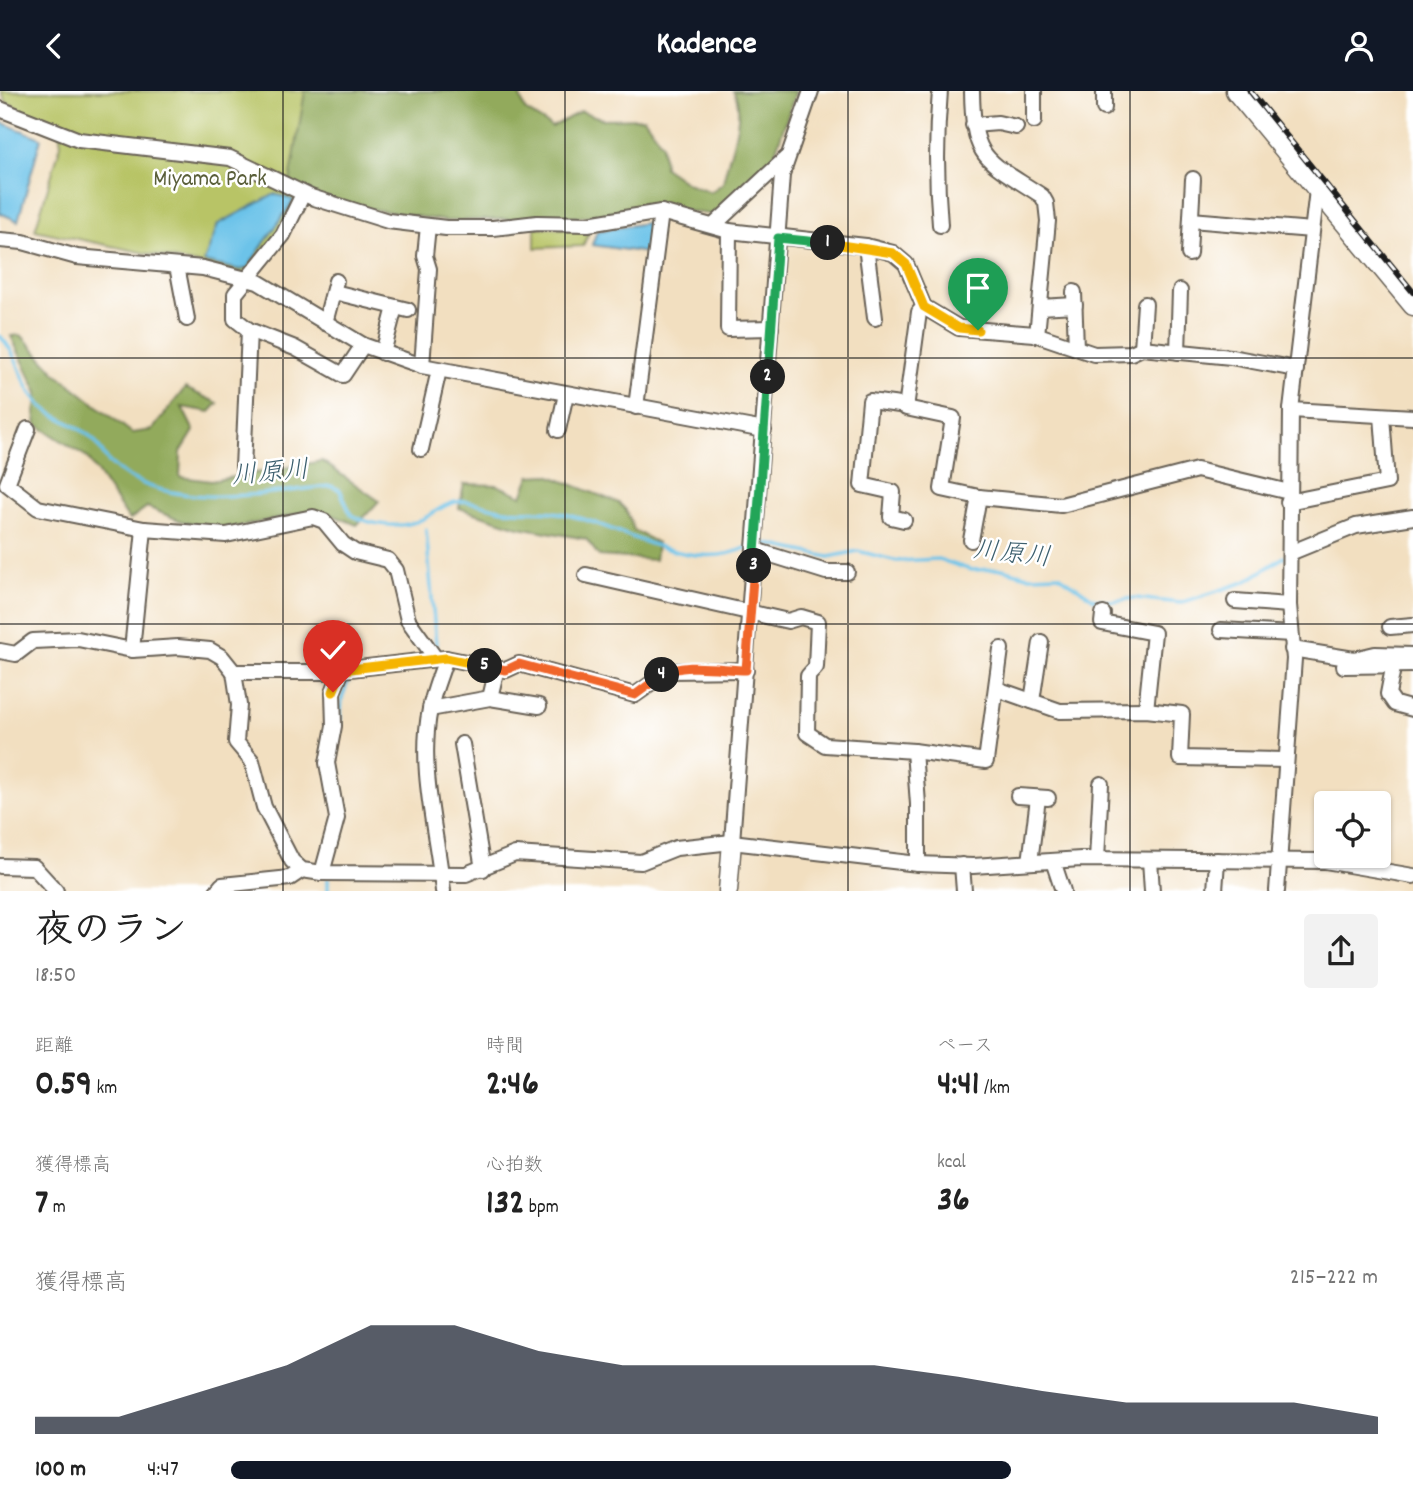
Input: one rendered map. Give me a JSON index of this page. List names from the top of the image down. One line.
{"water":["川原川"],"parks":["Miyama Park"],"page":{"header":"Kadence","pins":["1","2","3","5","4"],"heading":["夜のラン","18:50"],"stats":[["距離","0.59 km"],["時間","2:46"],["ペース","4:41 /km"],["獲得標高","7 m"],["心拍数","132 bpm"],["kcal","36"]],"chart":["獲得標高","215–222 m"],"list":[{"name":"100 m","note":"4:47"}]}}
